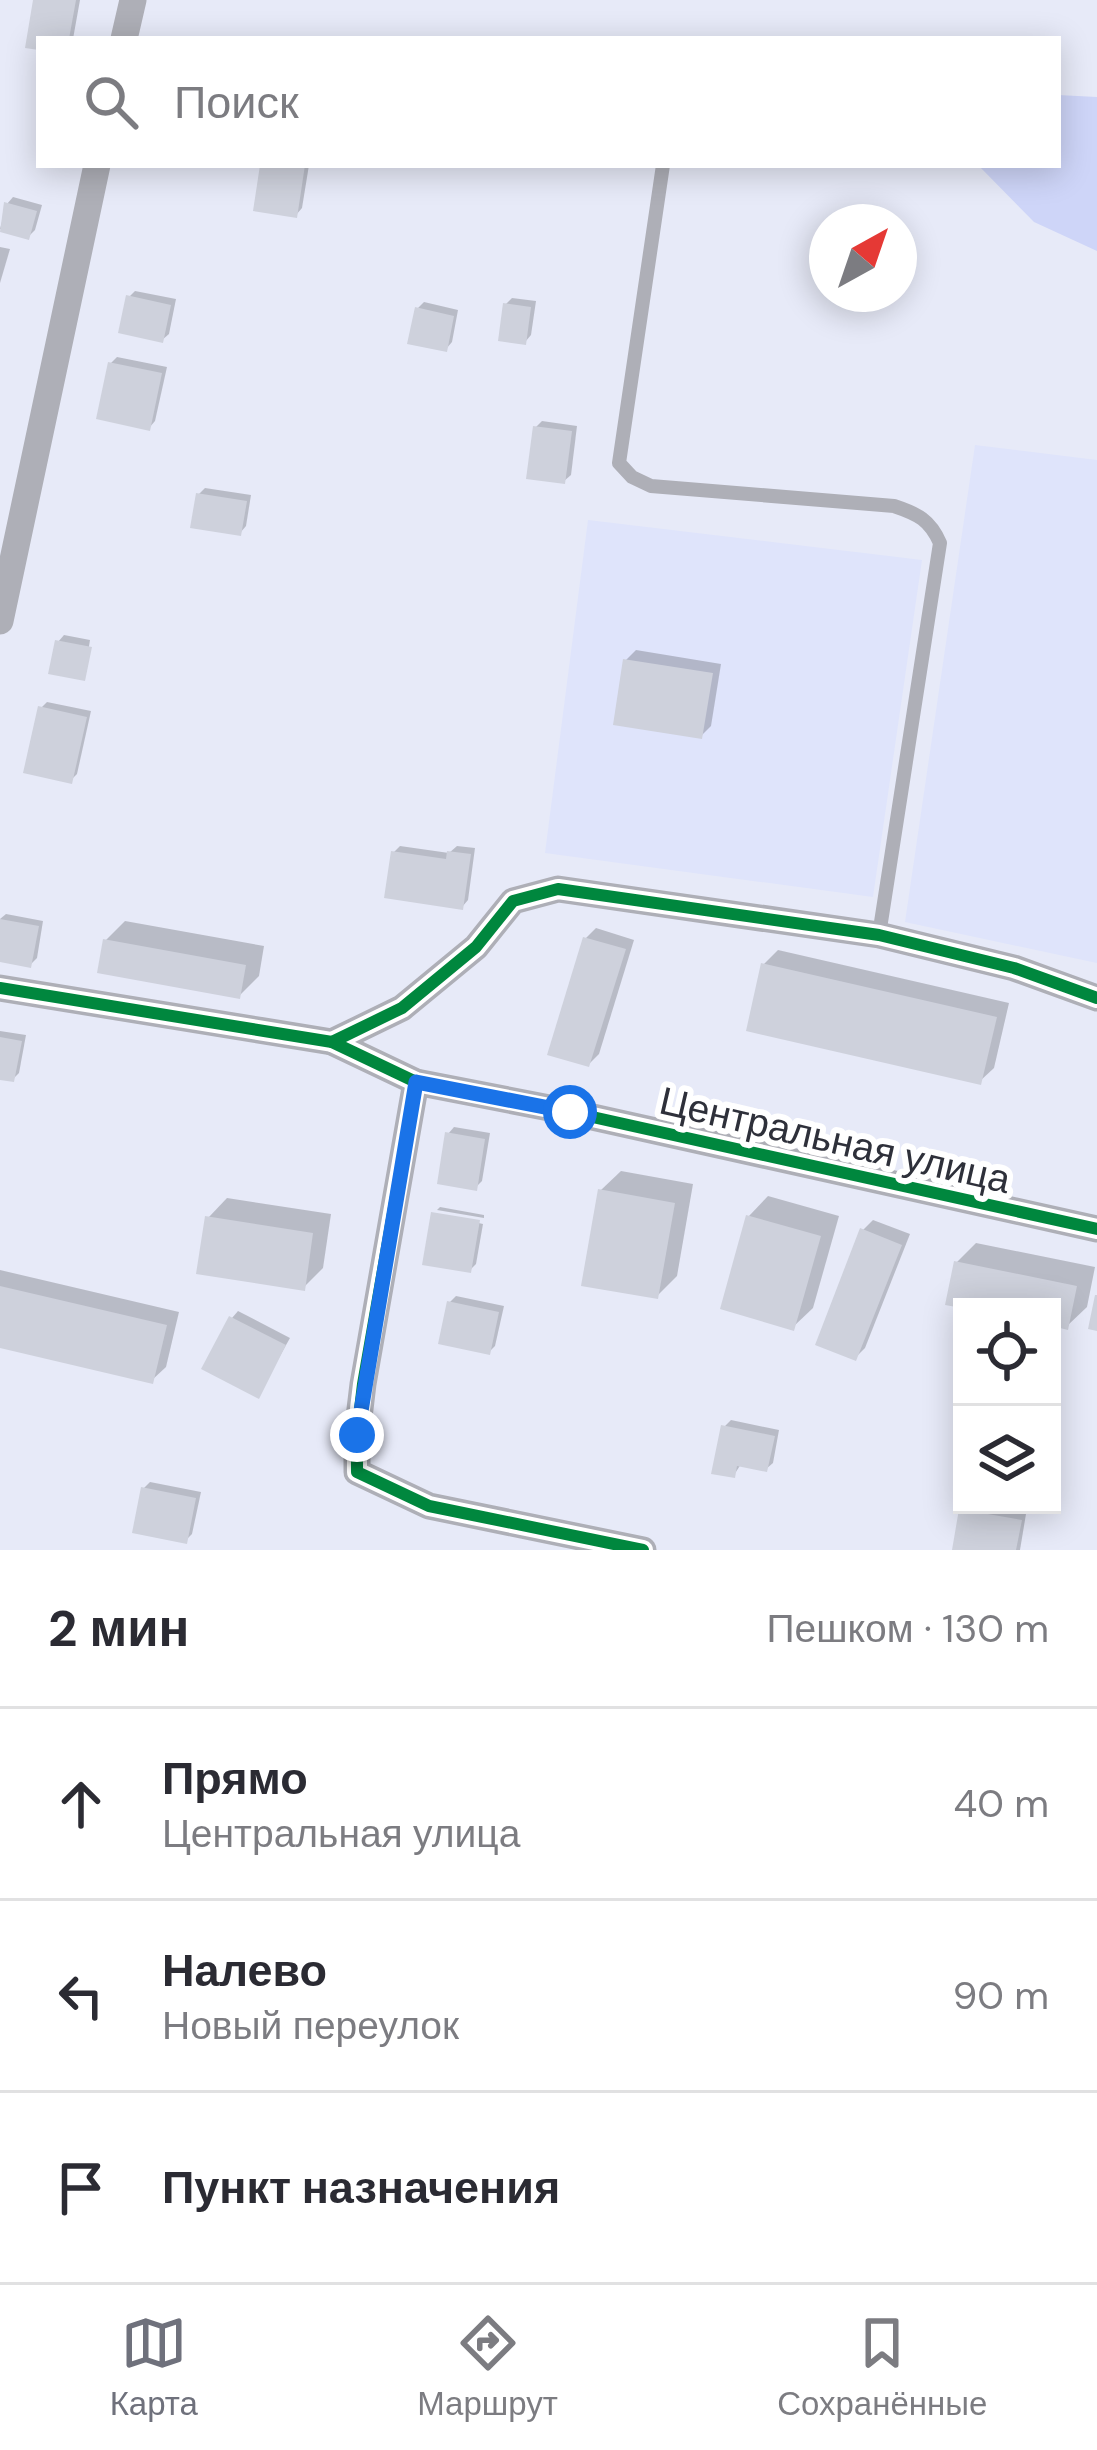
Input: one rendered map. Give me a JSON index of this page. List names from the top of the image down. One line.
{"streets":{"street":["Центральная улица"]},"north":"top right","page":{"search":"Поиск","heading":["2 мин","Пешком · 130 m"],"list":[["Прямо","Центральная улица","40 m"],["Налево","Новый переулок","90 m"],"Пункт назначения"],"nav":["Карта","Маршрут","Сохранённые"]}}
